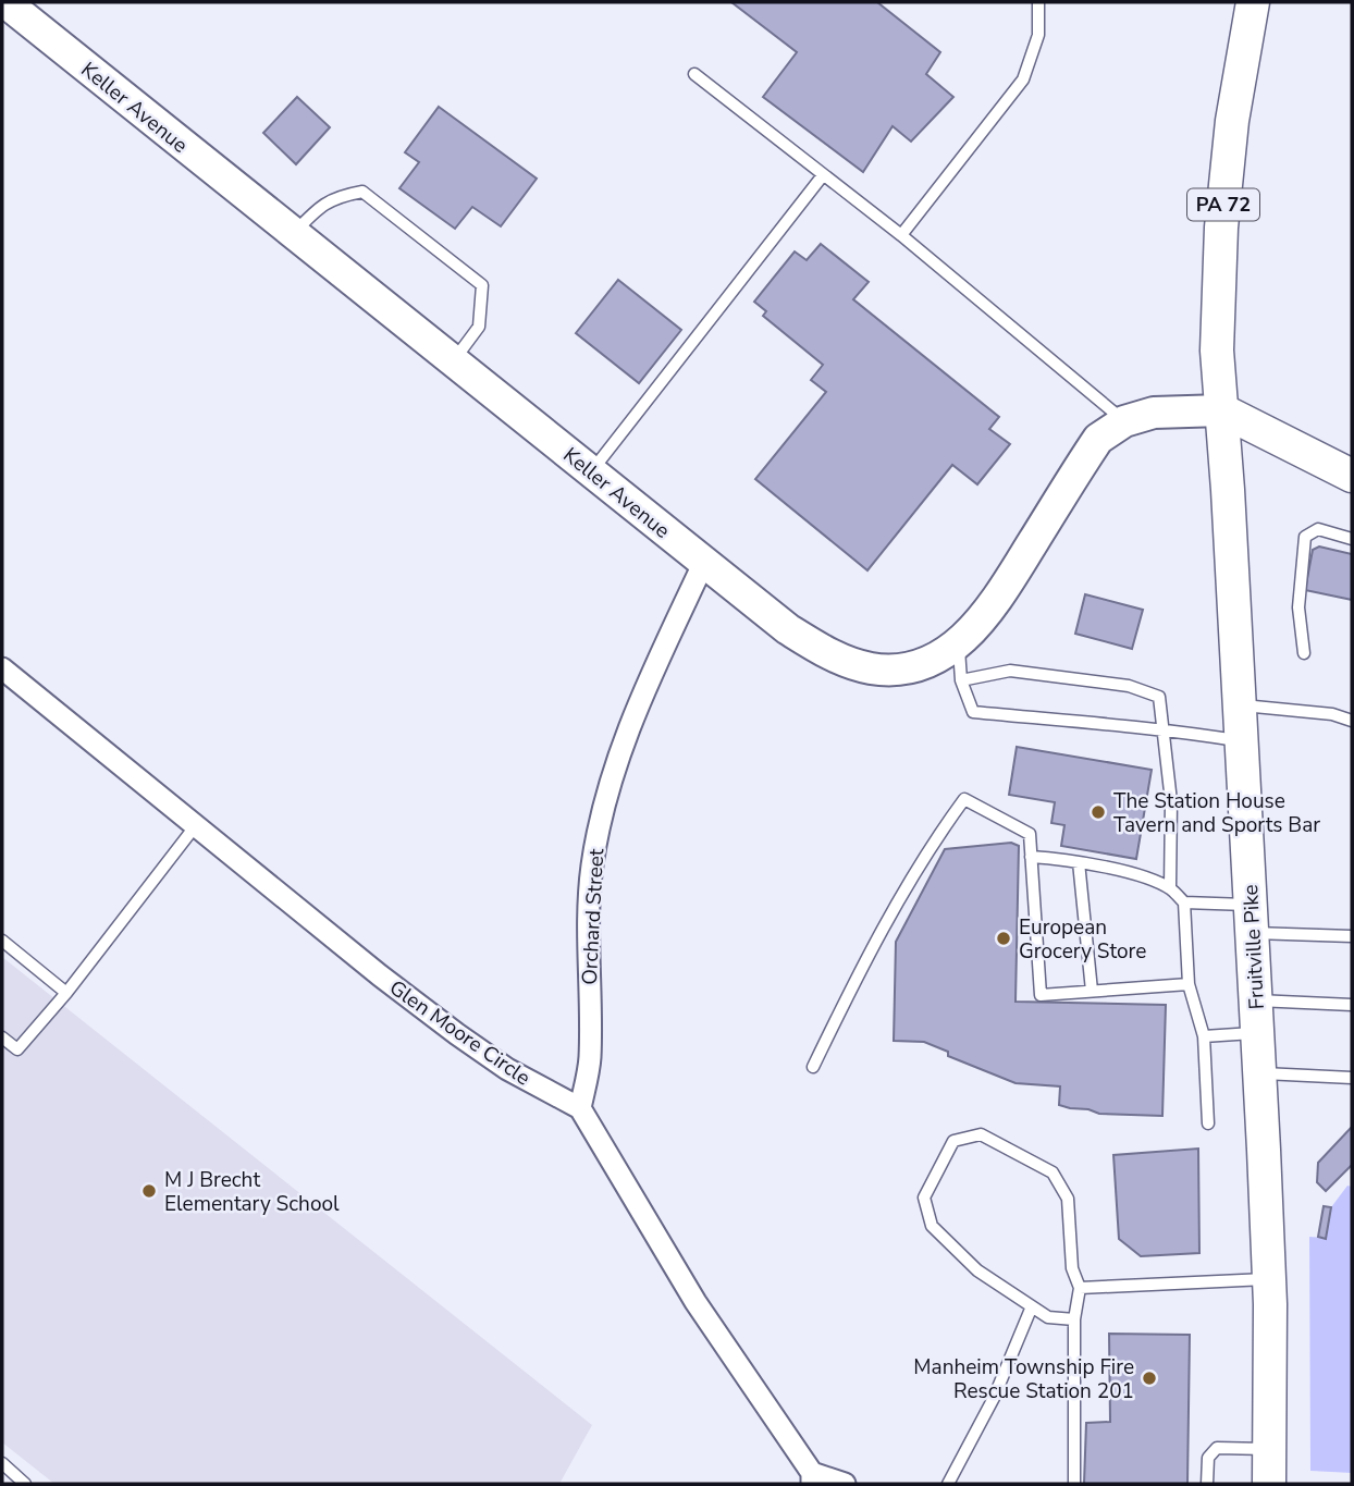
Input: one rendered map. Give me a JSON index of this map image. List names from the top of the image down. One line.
{"streets":{"main road":["Keller Avenue","PA 72","Fruitville Pike"],"street":["Orchard Street","Glen Moore Circle"]},"crossings":[["Keller Avenue","PA 72"],["Keller Avenue","Orchard Street"],["Keller Avenue","Fruitville Pike"],["PA 72","Fruitville Pike"],["Orchard Street","Glen Moore Circle"]],"places":["The Station House Tavern and Sports Bar","European Grocery Store","M J Brecht Elementary School","Manheim Township Fire Rescue Station 201"]}
